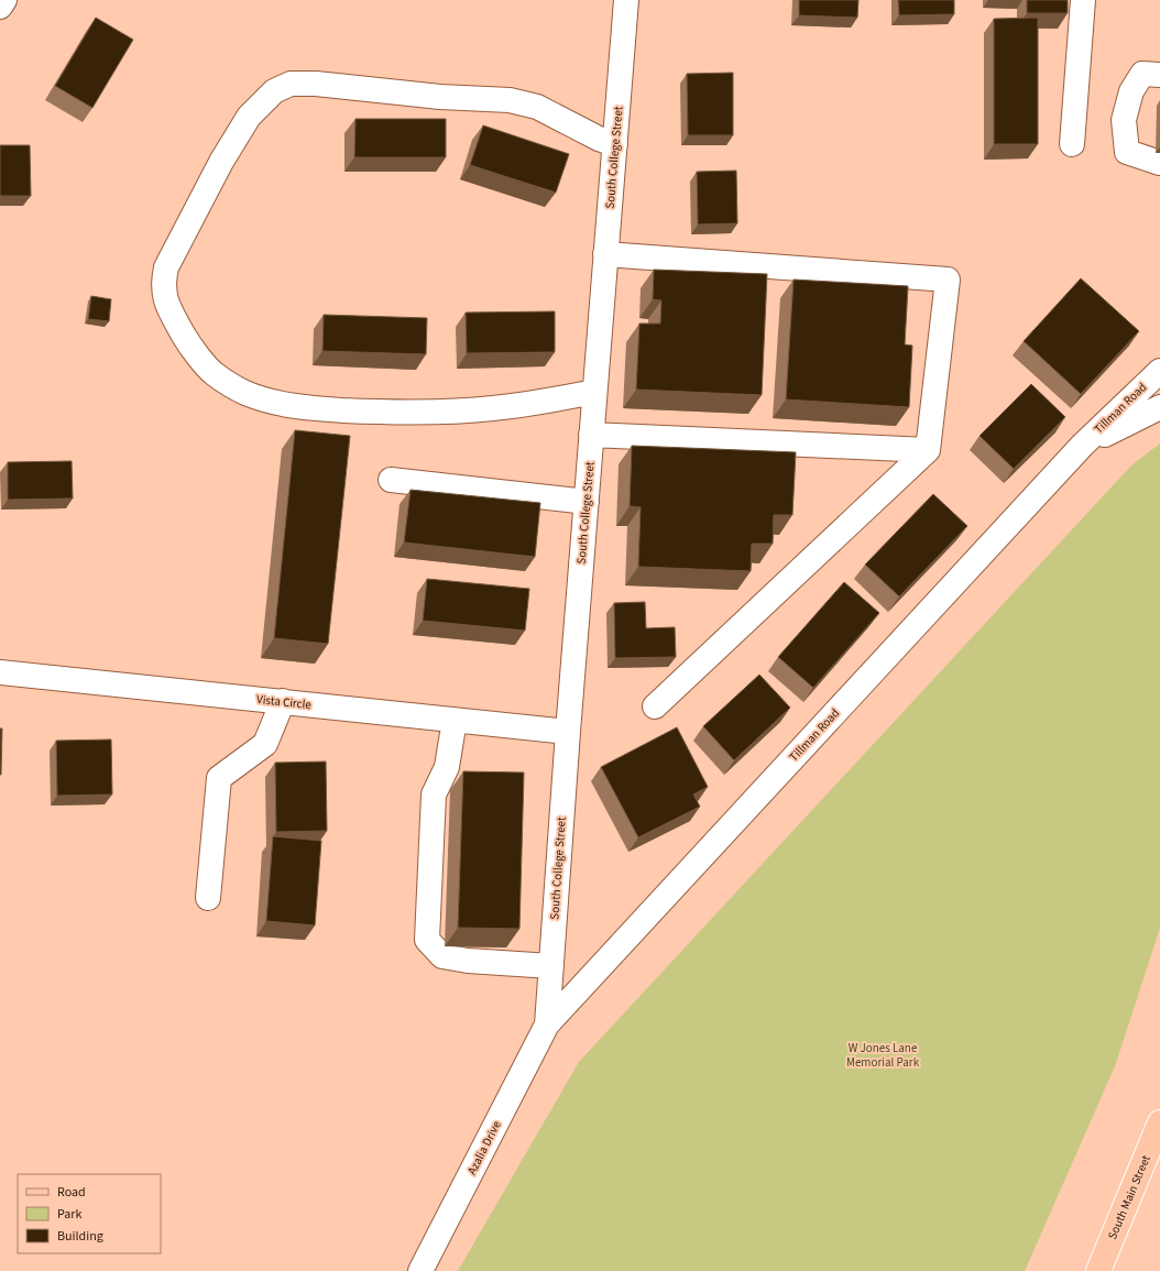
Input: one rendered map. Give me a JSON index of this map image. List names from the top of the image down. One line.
{"streets":{"main road":["South Main Street"],"street":["South College Street","Tillman Road","Vista Circle","Azalia Drive"]},"crossings":[["South College Street","Tillman Road"],["South College Street","Vista Circle"],["South College Street","Azalia Drive"],["Tillman Road","Azalia Drive"]],"parks":["W Jones Lane Memorial Park"],"legend":["Road","Park","Building"]}
